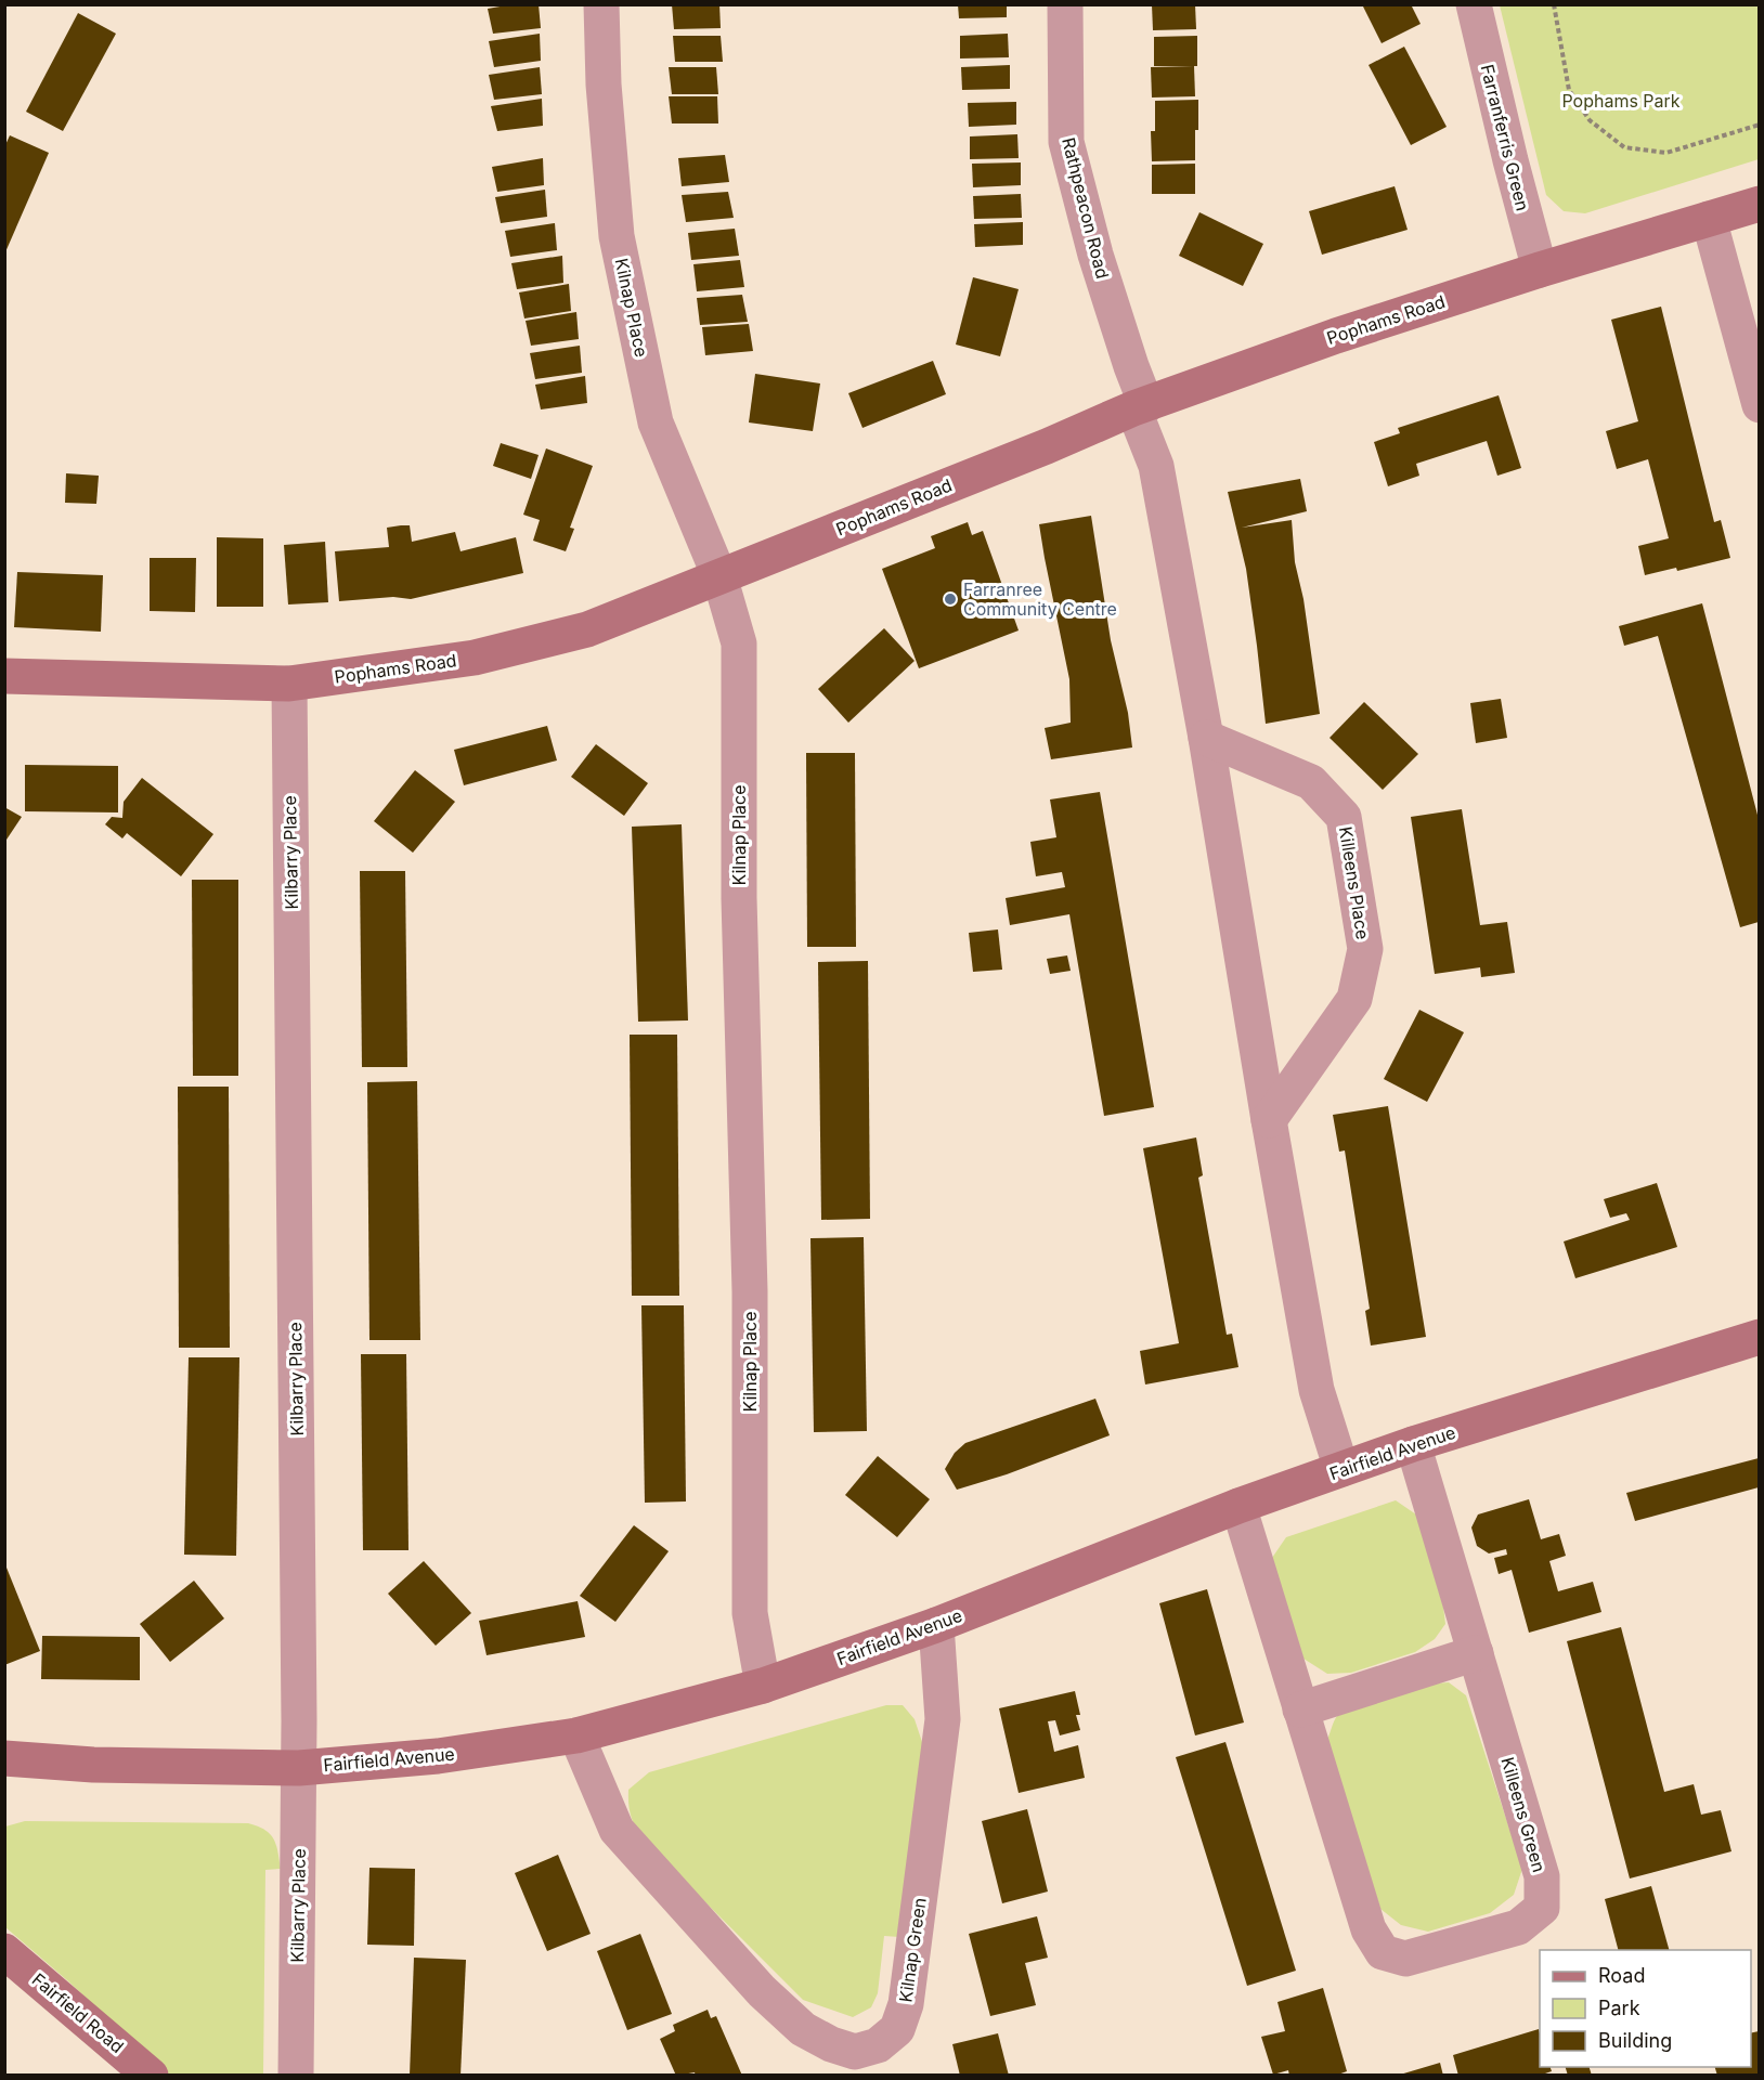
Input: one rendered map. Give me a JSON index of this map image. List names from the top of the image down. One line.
{"streets":{"street":["Farranferris Green","Rathpeacon Road","Kilnap Place","Pophams Road","Kilbarry Place","Killeens Place","Fairfield Avenue","Killeens Green","Kilnap Green","Fairfield Road"]},"crossings":[["Farranferris Green","Pophams Road"],["Rathpeacon Road","Pophams Road"],["Kilnap Place","Pophams Road"],["Kilnap Place","Fairfield Avenue"],["Pophams Road","Kilbarry Place"],["Kilbarry Place","Fairfield Avenue"],["Fairfield Avenue","Killeens Green"],["Fairfield Avenue","Kilnap Green"]],"parks":["Pophams Park"],"places":["Farranree Community Centre"],"legend":["Road","Park","Building"]}
